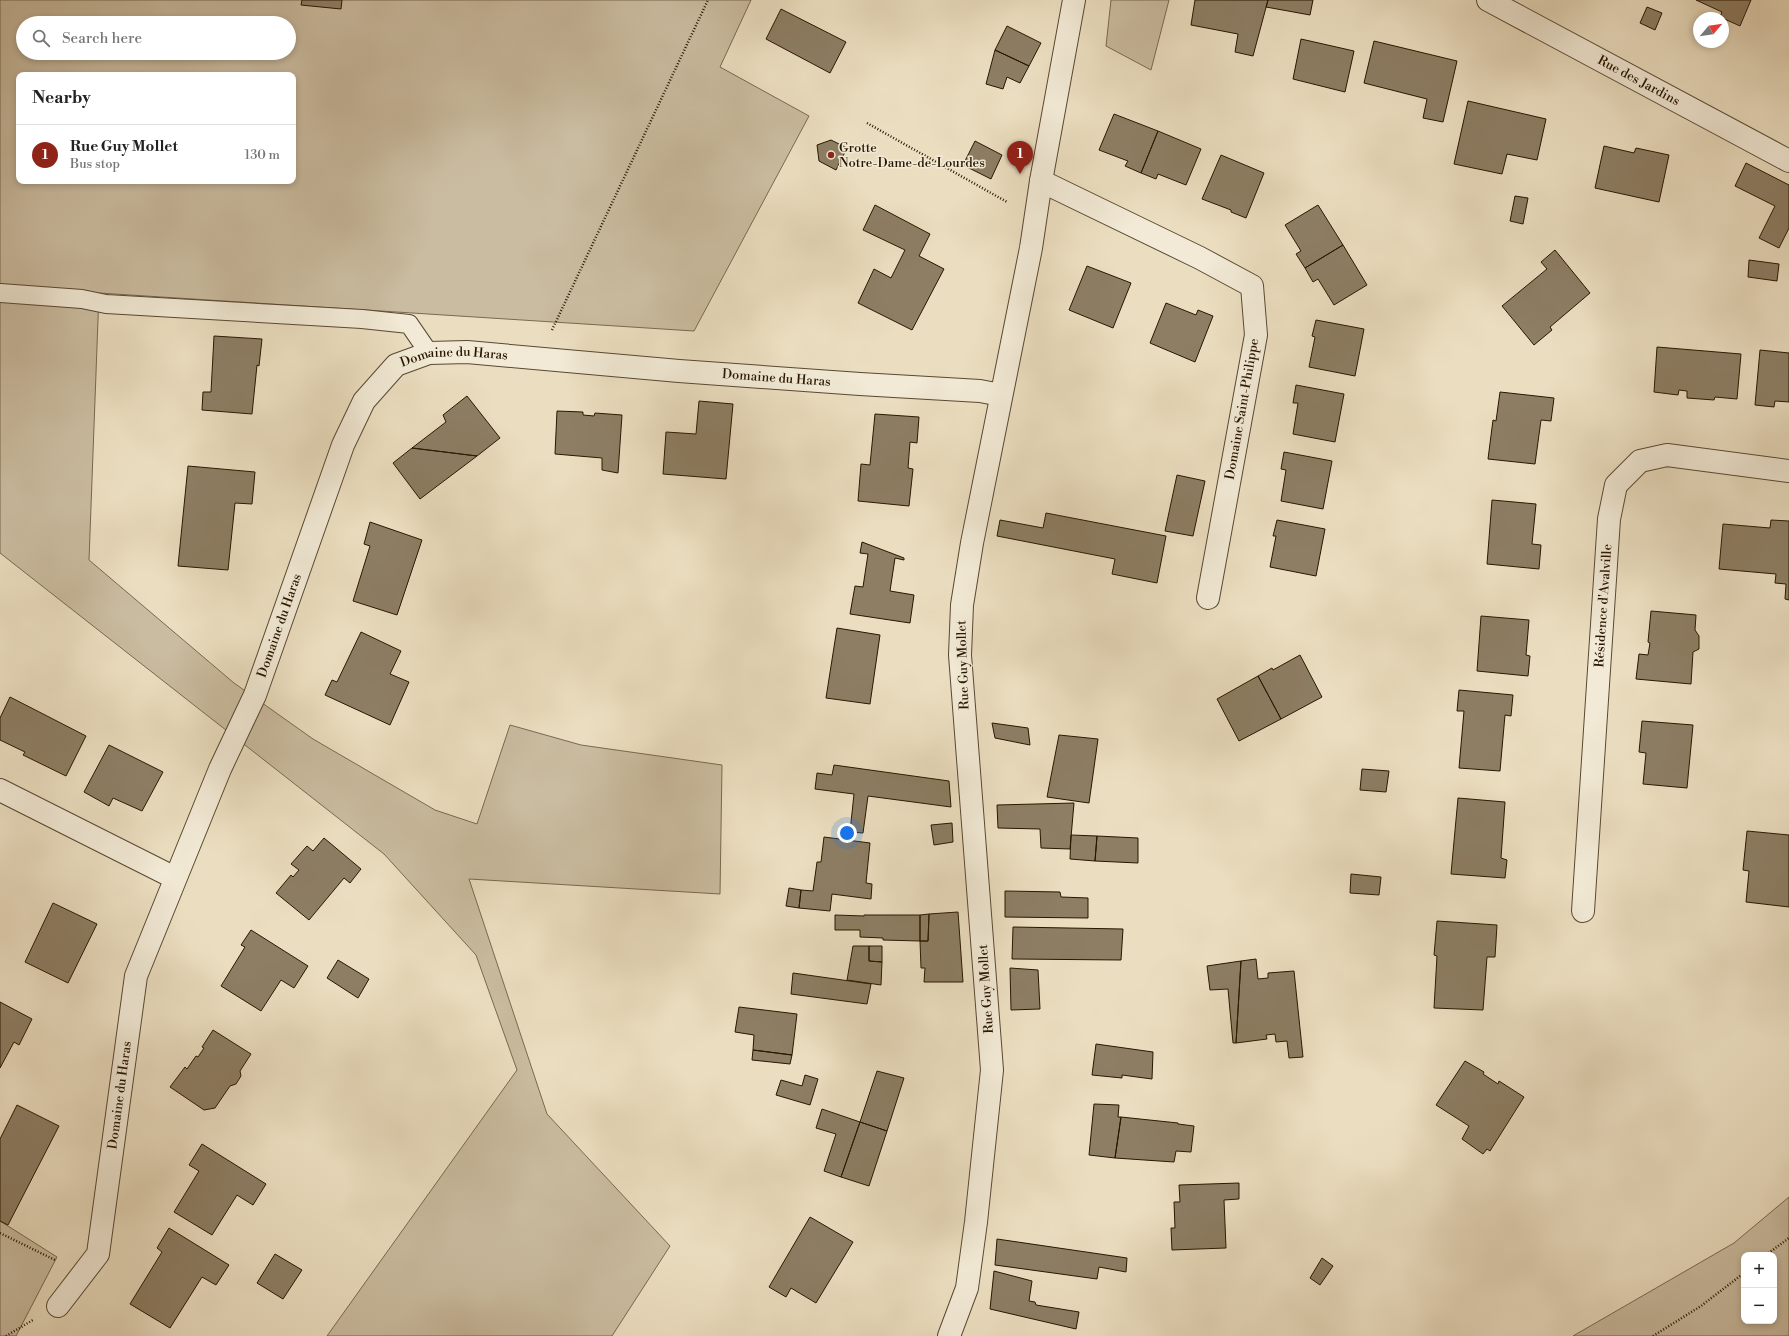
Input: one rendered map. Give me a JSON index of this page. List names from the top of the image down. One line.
{"streets":{"street":["Rue des Jardins","Domaine du Haras","Domaine Saint-Philippe","Résidence d'Avalville","Rue Guy Mollet"]},"crossings":[["Domaine du Haras","Rue Guy Mollet"],["Domaine Saint-Philippe","Rue Guy Mollet"]],"places":["Grotte Notre-Dame-de-Lourdes"],"north":"top right","page":{"search":"Search here","heading":"Nearby","list":[{"mark":"1","name":"Rue Guy Mollet","note":"Bus stop","value":"130 m"}],"pins":"1","map_buttons":["+","−"]}}
